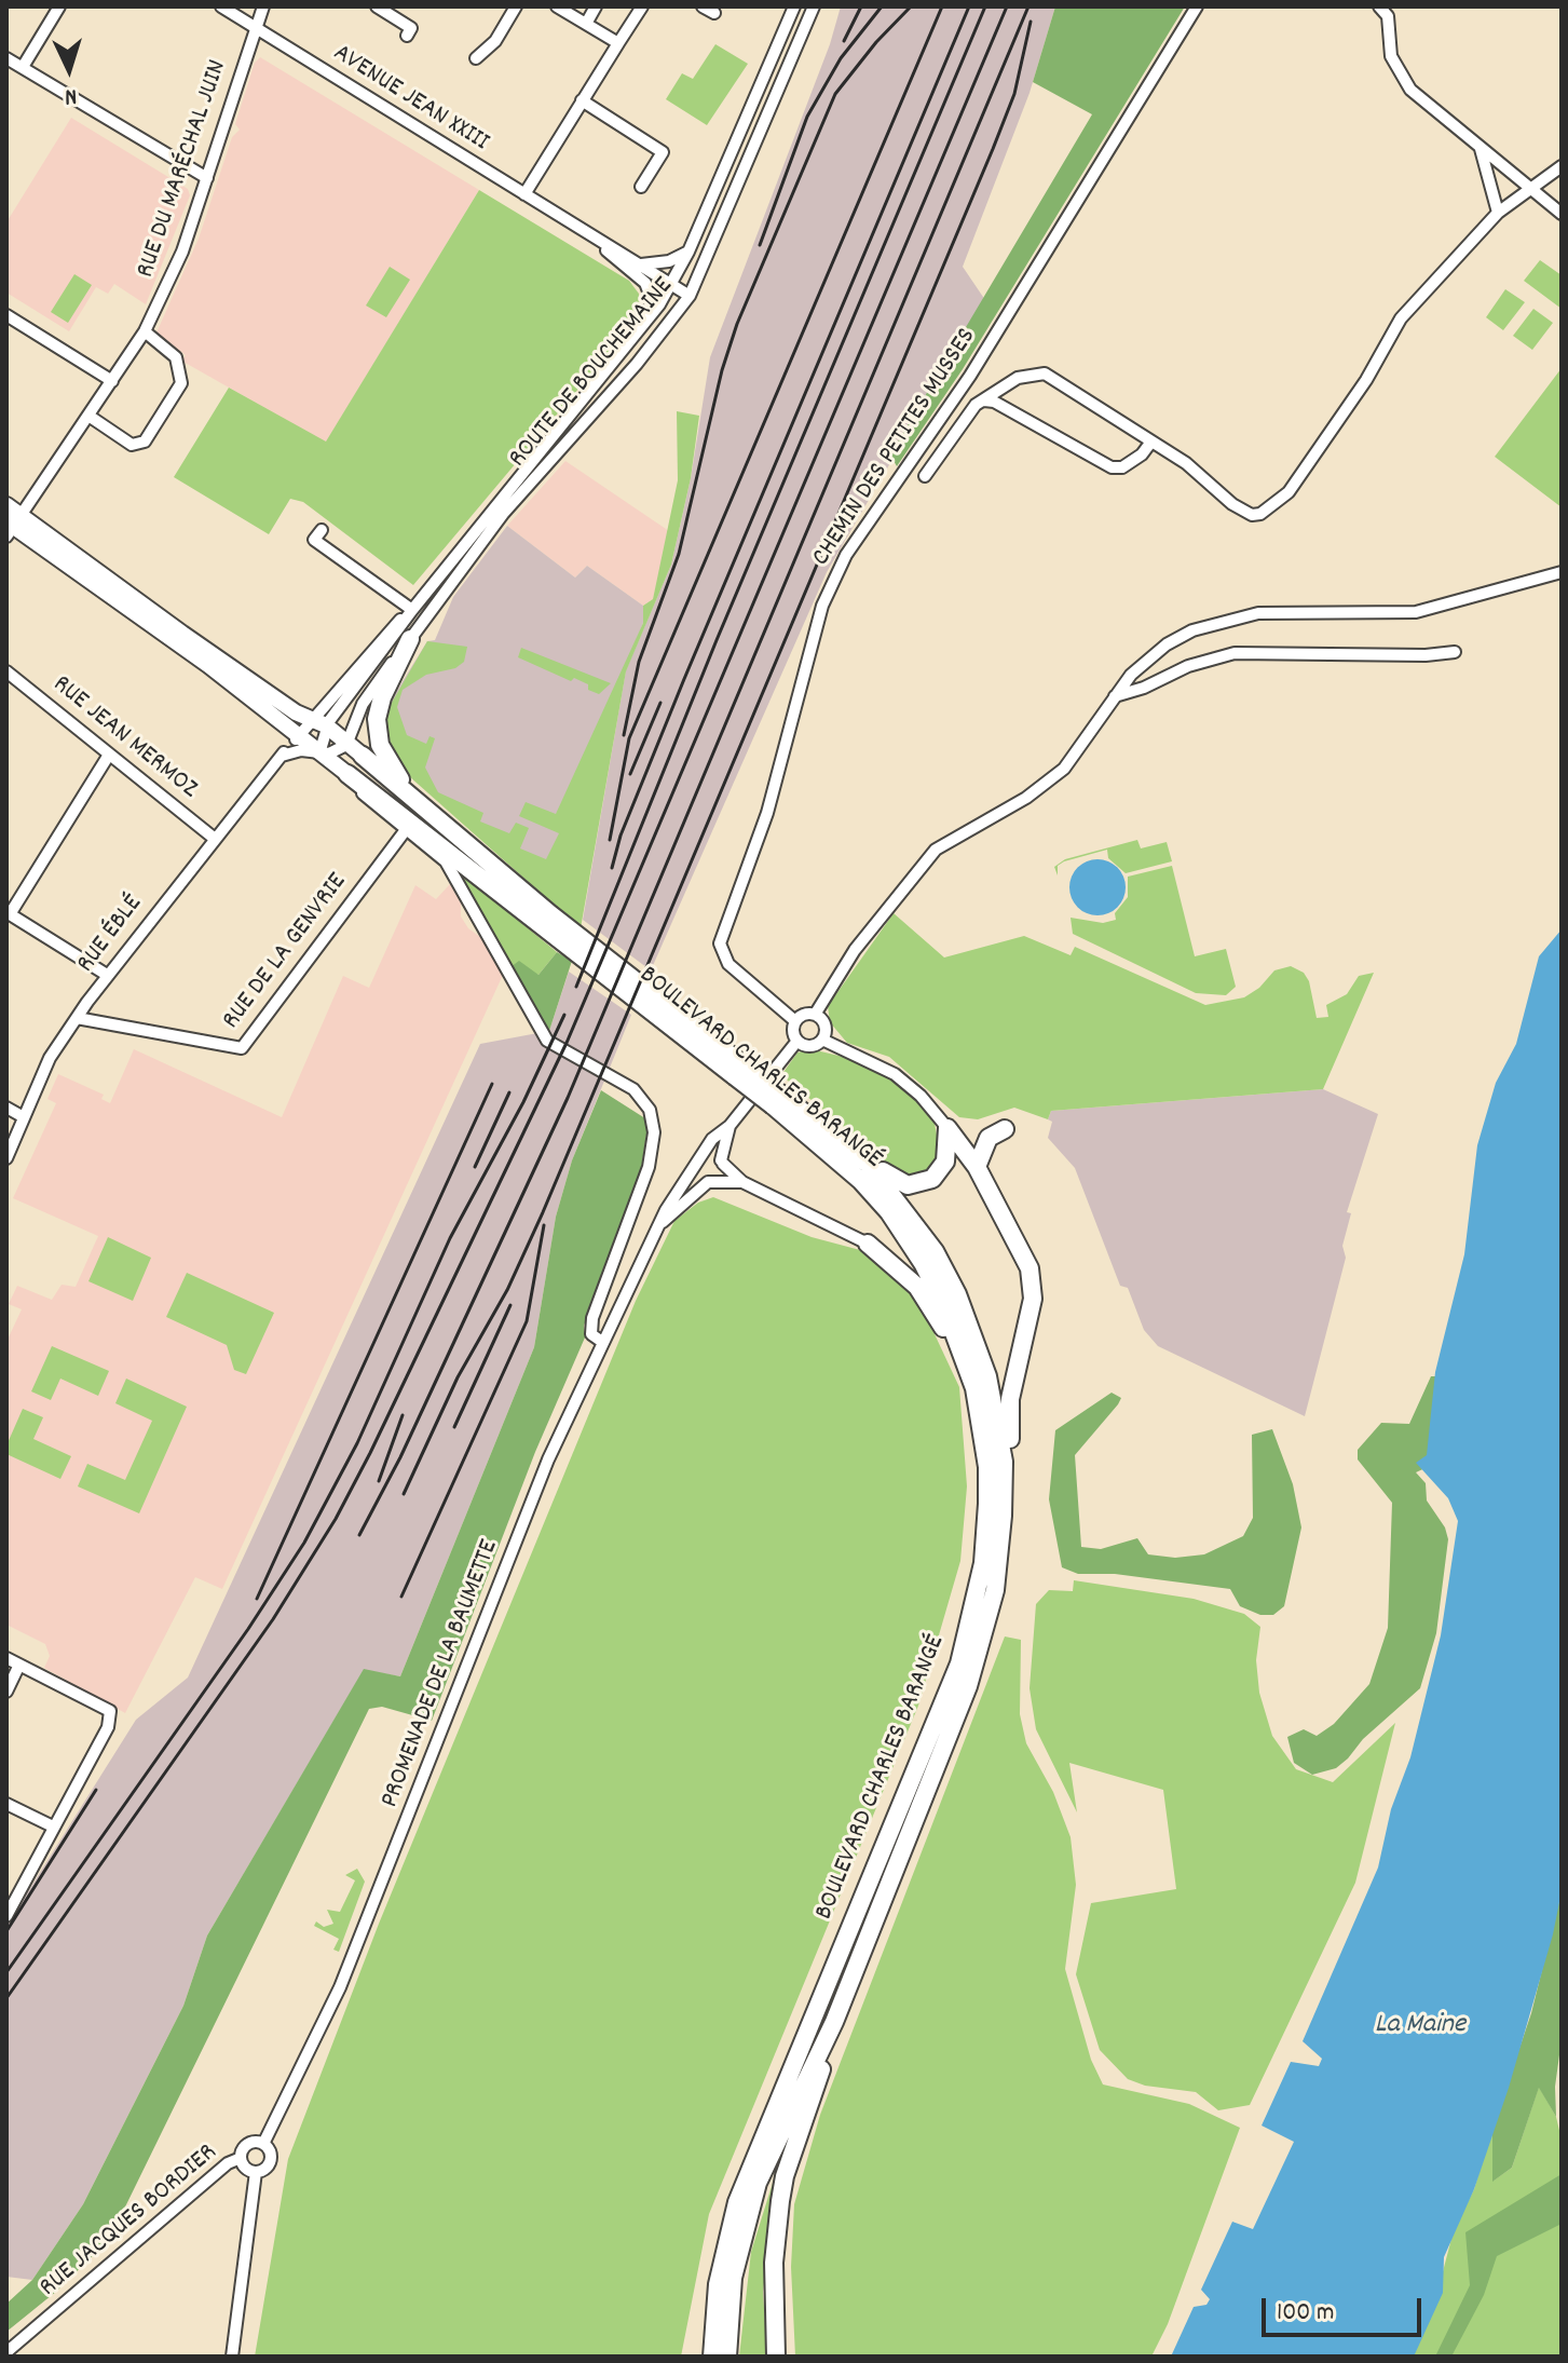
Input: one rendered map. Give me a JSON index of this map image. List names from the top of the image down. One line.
{"streets":{"highway":["BOULEVARD CHARLES BARANGÉ"],"street":["AVENUE JEAN XXIII","RUE DU MARÉCHAL JUIN","ROUTE DE BOUCHEMAINE","CHEMIN DES PETITES MUSSES","RUE JEAN MERMOZ","RUE ÉBLÉ","RUE DE LA GENVRIE","PROMENADE DE LA BAUMETTE","RUE JACQUES BORDIER"]},"crossings":[["AVENUE JEAN XXIII","RUE DU MARÉCHAL JUIN"],["AVENUE JEAN XXIII","ROUTE DE BOUCHEMAINE"],["ROUTE DE BOUCHEMAINE","RUE ÉBLÉ"],["ROUTE DE BOUCHEMAINE","BOULEVARD CHARLES BARANGÉ"],["CHEMIN DES PETITES MUSSES","PROMENADE DE LA BAUMETTE"],["RUE JEAN MERMOZ","RUE ÉBLÉ"],["RUE ÉBLÉ","RUE DE LA GENVRIE"],["RUE ÉBLÉ","BOULEVARD CHARLES BARANGÉ"],["RUE DE LA GENVRIE","BOULEVARD CHARLES BARANGÉ"],["BOULEVARD CHARLES BARANGÉ","PROMENADE DE LA BAUMETTE"],["PROMENADE DE LA BAUMETTE","RUE JACQUES BORDIER"]],"water":["La Maine"],"scale_bar":"100 m","north":"bottom"}
